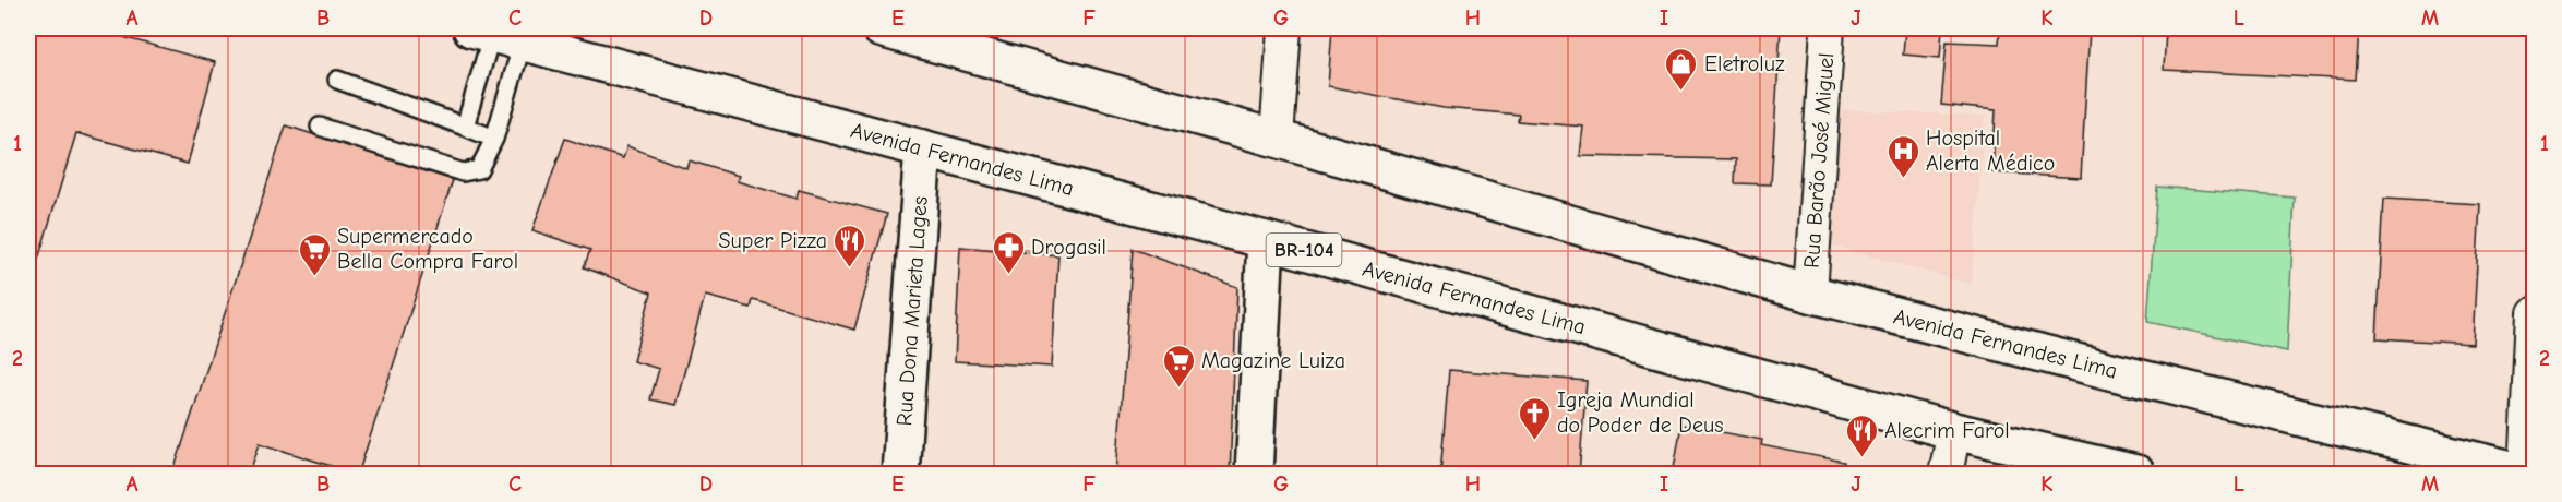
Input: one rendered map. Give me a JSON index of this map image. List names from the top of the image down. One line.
{"streets":{"main road":["Avenida Fernandes Lima","BR-104","Rua Dona Marieta Lages"],"street":["Rua Barão José Miguel"]},"crossings":[["Avenida Fernandes Lima","Rua Barão José Miguel"],["Avenida Fernandes Lima","Rua Dona Marieta Lages"]],"places":{"shop":["Eletroluz"],"hospital":["Hospital Alerta Médico"],"restaurant":["Super Pizza","Alecrim Farol"],"pharmacy":["Drogasil"],"supermarket":["Supermercado Bella Compra Farol","Magazine Luiza"],"church":["Igreja Mundial do Poder de Deus"]},"grid":{"columns":["A","B","C","D","E","F","G","H","I","J","K","L","M"],"rows":["1","2"]}}
